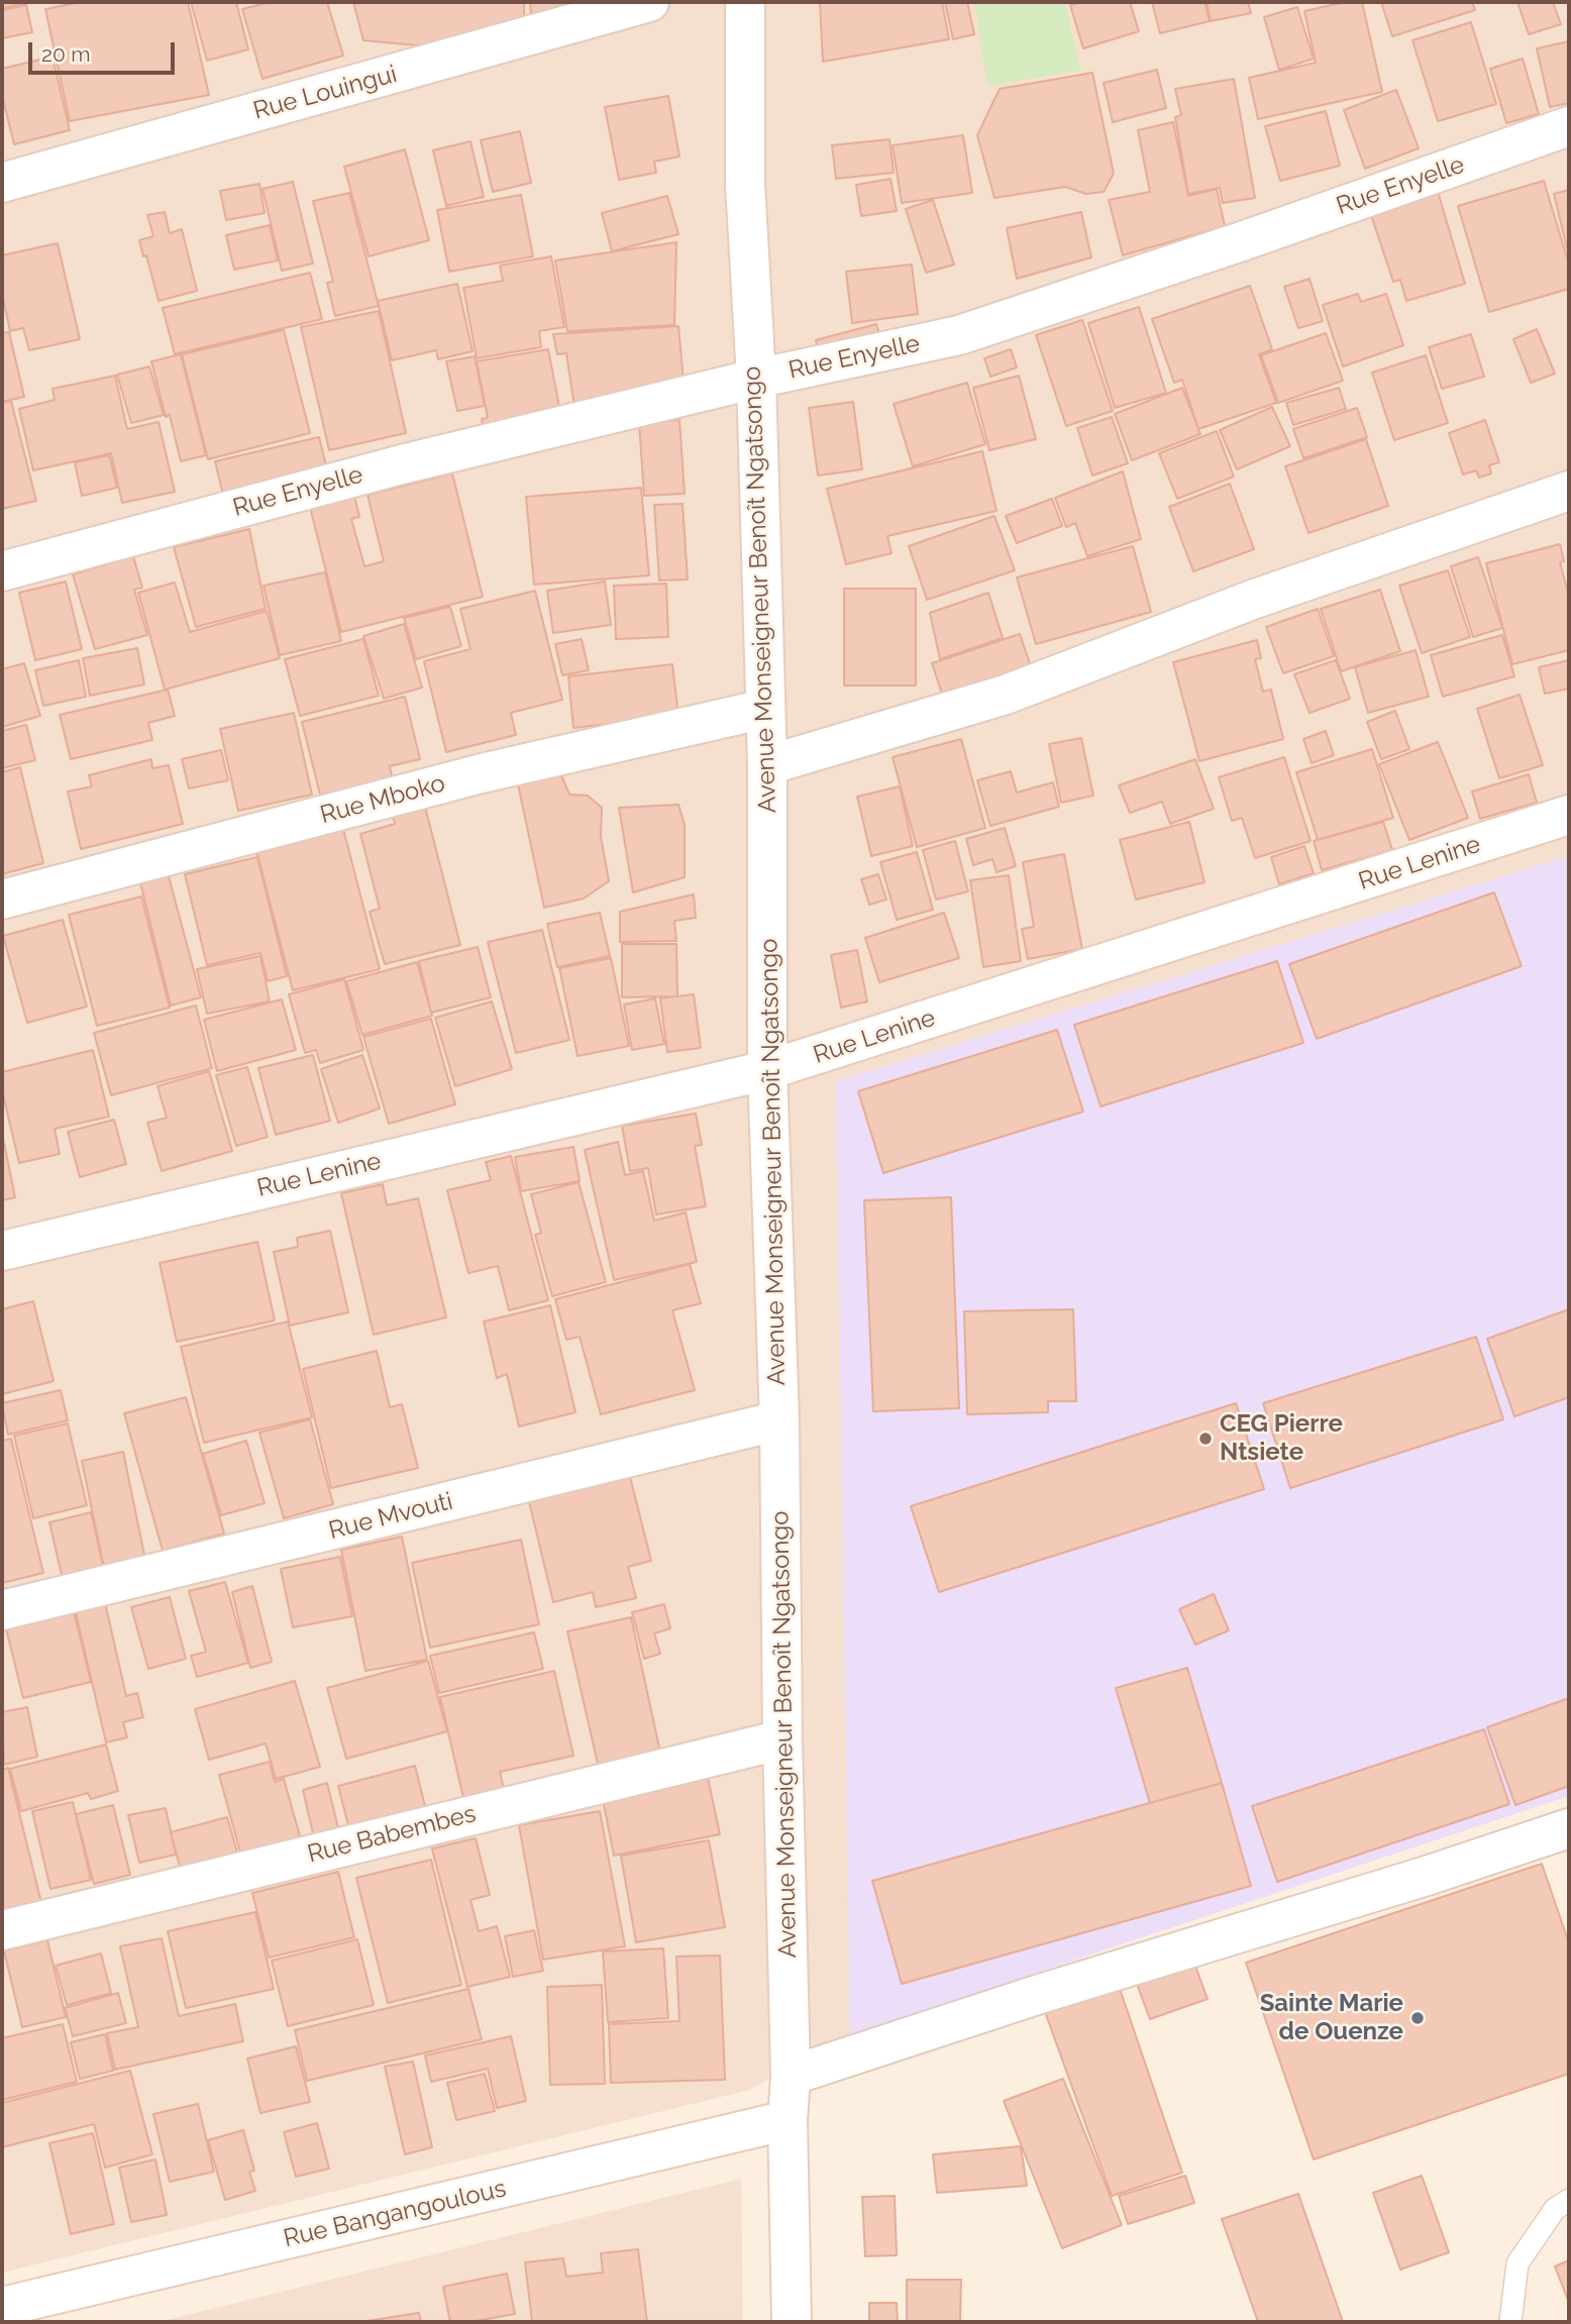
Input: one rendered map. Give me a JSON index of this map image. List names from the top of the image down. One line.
{"streets":{"street":["Rue Louingui","Rue Enyelle","Avenue Monseigneur Benoît Ngatsongo","Rue Mboko","Rue Lenine","Rue Mvouti","Rue Babembes","Rue Bangangoulous"]},"crossings":[["Rue Enyelle","Avenue Monseigneur Benoît Ngatsongo"],["Avenue Monseigneur Benoît Ngatsongo","Rue Mboko"],["Avenue Monseigneur Benoît Ngatsongo","Rue Lenine"],["Avenue Monseigneur Benoît Ngatsongo","Rue Mvouti"],["Avenue Monseigneur Benoît Ngatsongo","Rue Babembes"],["Avenue Monseigneur Benoît Ngatsongo","Rue Bangangoulous"]],"places":["CEG Pierre Ntsiete","Sainte Marie de Ouenze"],"scale_bar":"20 m"}
